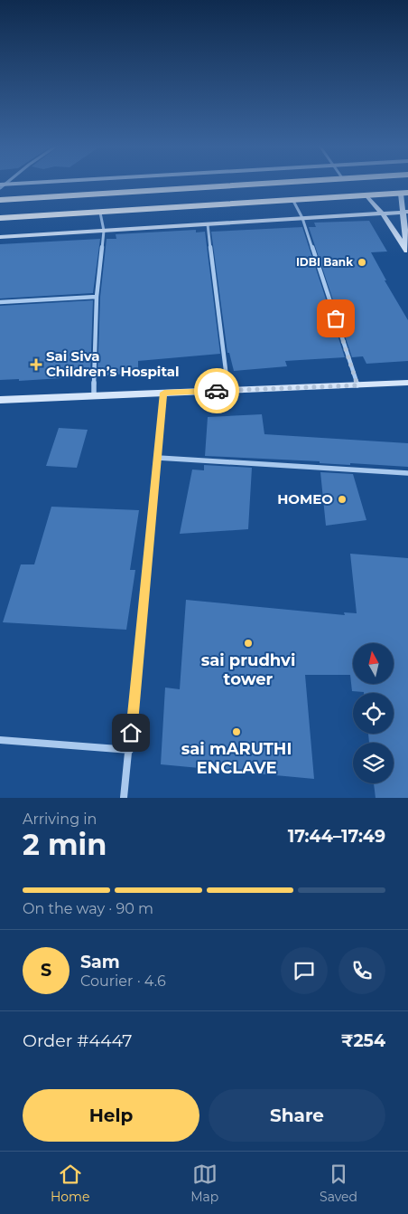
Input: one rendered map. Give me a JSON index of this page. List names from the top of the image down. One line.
{"places":{"other":["IDBI Bank","HOMEO","sai prudhvi tower","sai mARUTHI ENCLAVE"],"health":["Sai Siva Children’s Hospital"]},"north":"top","page":{"heading":["2 min","Arriving in","17:44–17:49"],"panel":["Sam","Courier · 4.6","Order #4447","₹254"],"bar":"On the way · 90 m","round":"S","buttons":["Help","Share"],"tabs":["Home","Map","Saved"]}}
